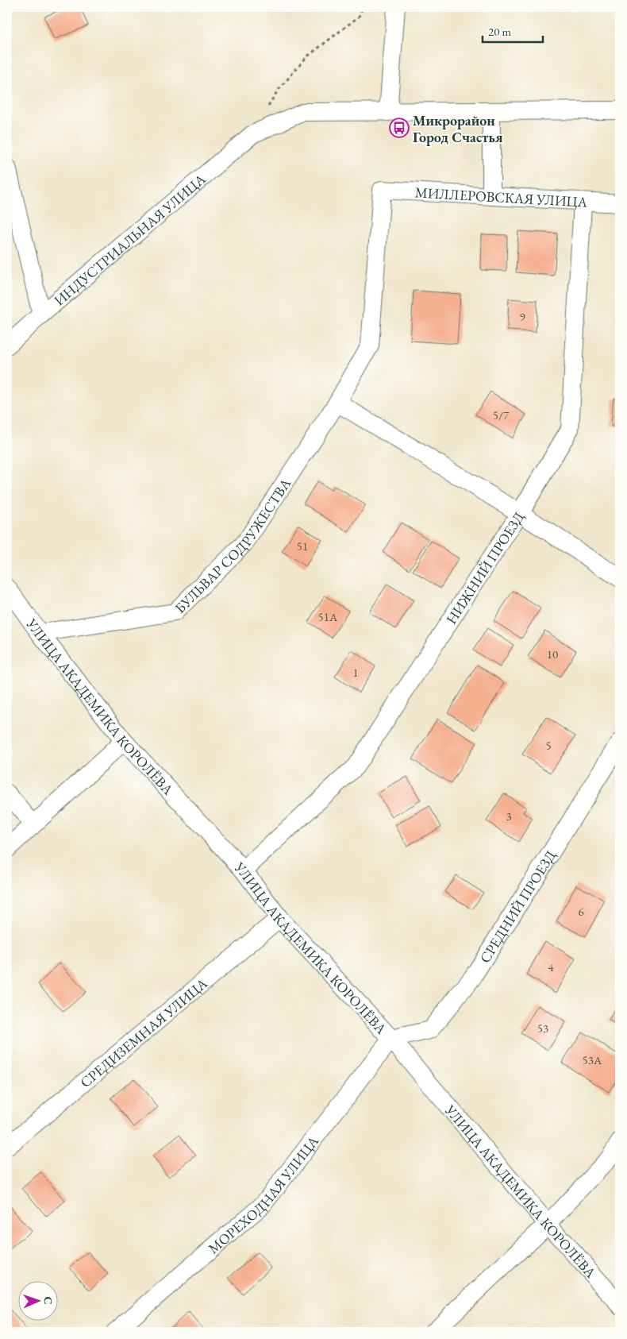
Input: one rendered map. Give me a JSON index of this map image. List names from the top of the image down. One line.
{"streets":{"street":["МИЛЛЕРОВСКАЯ УЛИЦА","ИНДУСТРИАЛЬНАЯ УЛИЦА","БУЛЬВАР СОДРУЖЕСТВА","НИЖНИЙ ПРОЕЗД","УЛИЦА АКАДЕМИКА КОРОЛЁВА","СРЕДНИЙ ПРОЕЗД","СРЕДИЗЕМНАЯ УЛИЦА","МОРЕХОДНАЯ УЛИЦА"]},"crossings":[["МИЛЛЕРОВСКАЯ УЛИЦА","БУЛЬВАР СОДРУЖЕСТВА"],["МИЛЛЕРОВСКАЯ УЛИЦА","НИЖНИЙ ПРОЕЗД"],["БУЛЬВАР СОДРУЖЕСТВА","УЛИЦА АКАДЕМИКА КОРОЛЁВА"],["НИЖНИЙ ПРОЕЗД","УЛИЦА АКАДЕМИКА КОРОЛЁВА"],["УЛИЦА АКАДЕМИКА КОРОЛЁВА","СРЕДНИЙ ПРОЕЗД"],["УЛИЦА АКАДЕМИКА КОРОЛЁВА","СРЕДИЗЕМНАЯ УЛИЦА"],["УЛИЦА АКАДЕМИКА КОРОЛЁВА","МОРЕХОДНАЯ УЛИЦА"],["СРЕДНИЙ ПРОЕЗД","МОРЕХОДНАЯ УЛИЦА"]],"places":{"bus stop":["Микрорайон Город Счастья"]},"house_numbers":["9","5/7","51","51А","10","1","5","3","6","4","53","53А"],"scale_bar":"20 m","north":"right"}
